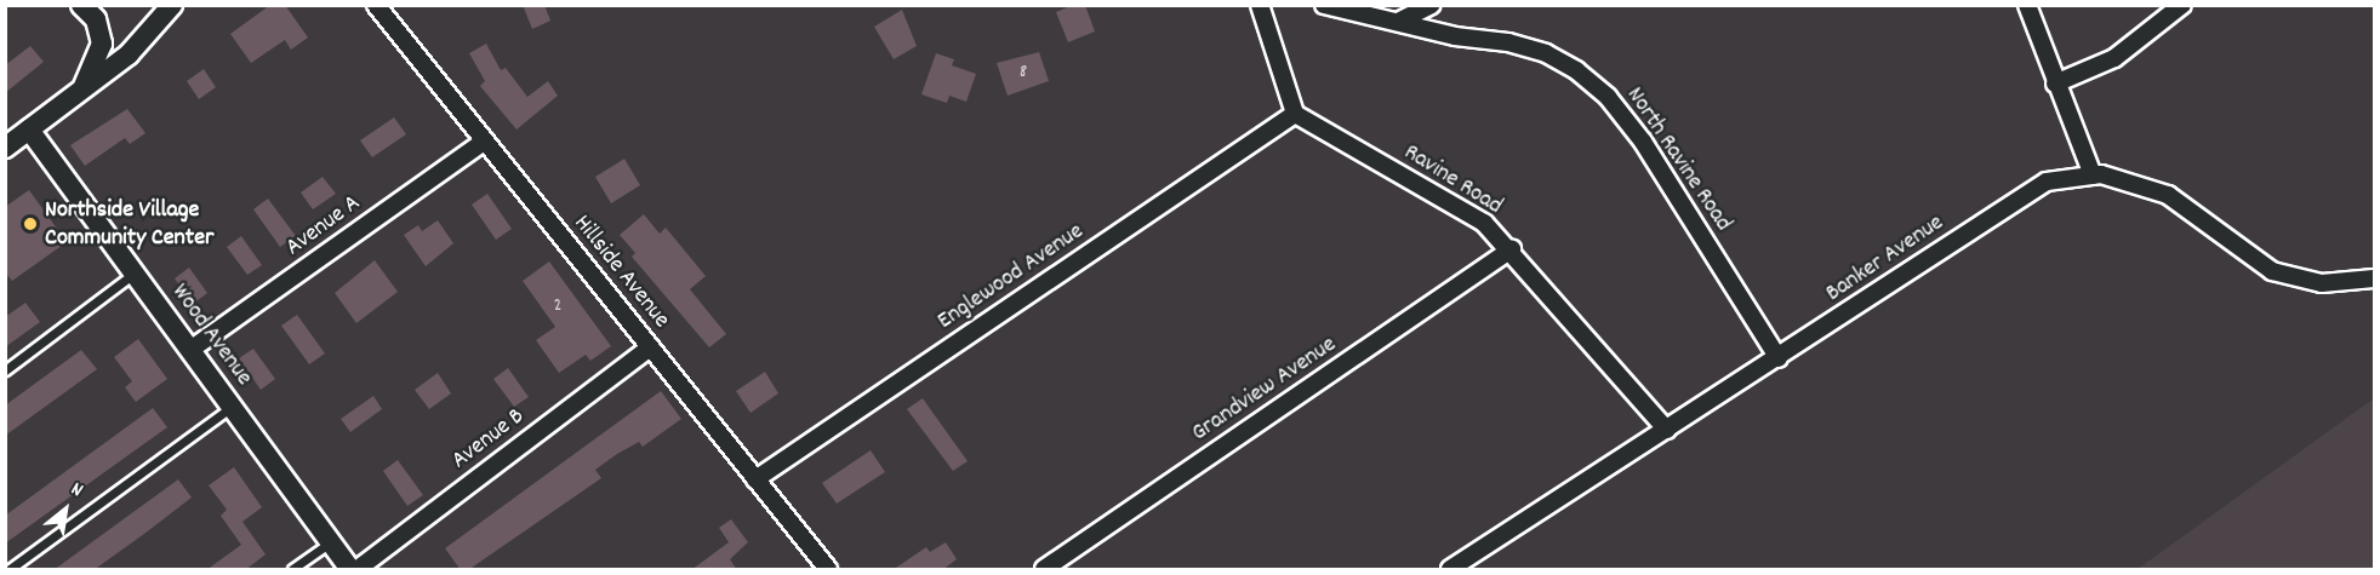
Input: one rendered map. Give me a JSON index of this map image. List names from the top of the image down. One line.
{"streets":{"street":["North Ravine Road","Ravine Road","Avenue A","Banker Avenue","Hillside Avenue","Englewood Avenue","Wood Avenue","Grandview Avenue","Avenue B"]},"crossings":[["North Ravine Road","Banker Avenue"],["Ravine Road","Banker Avenue"],["Ravine Road","Englewood Avenue"],["Ravine Road","Grandview Avenue"],["Avenue A","Hillside Avenue"],["Avenue A","Wood Avenue"],["Hillside Avenue","Englewood Avenue"],["Hillside Avenue","Avenue B"]],"places":["Northside Village Community Center"],"house_numbers":["8","2"],"north":"top right"}
